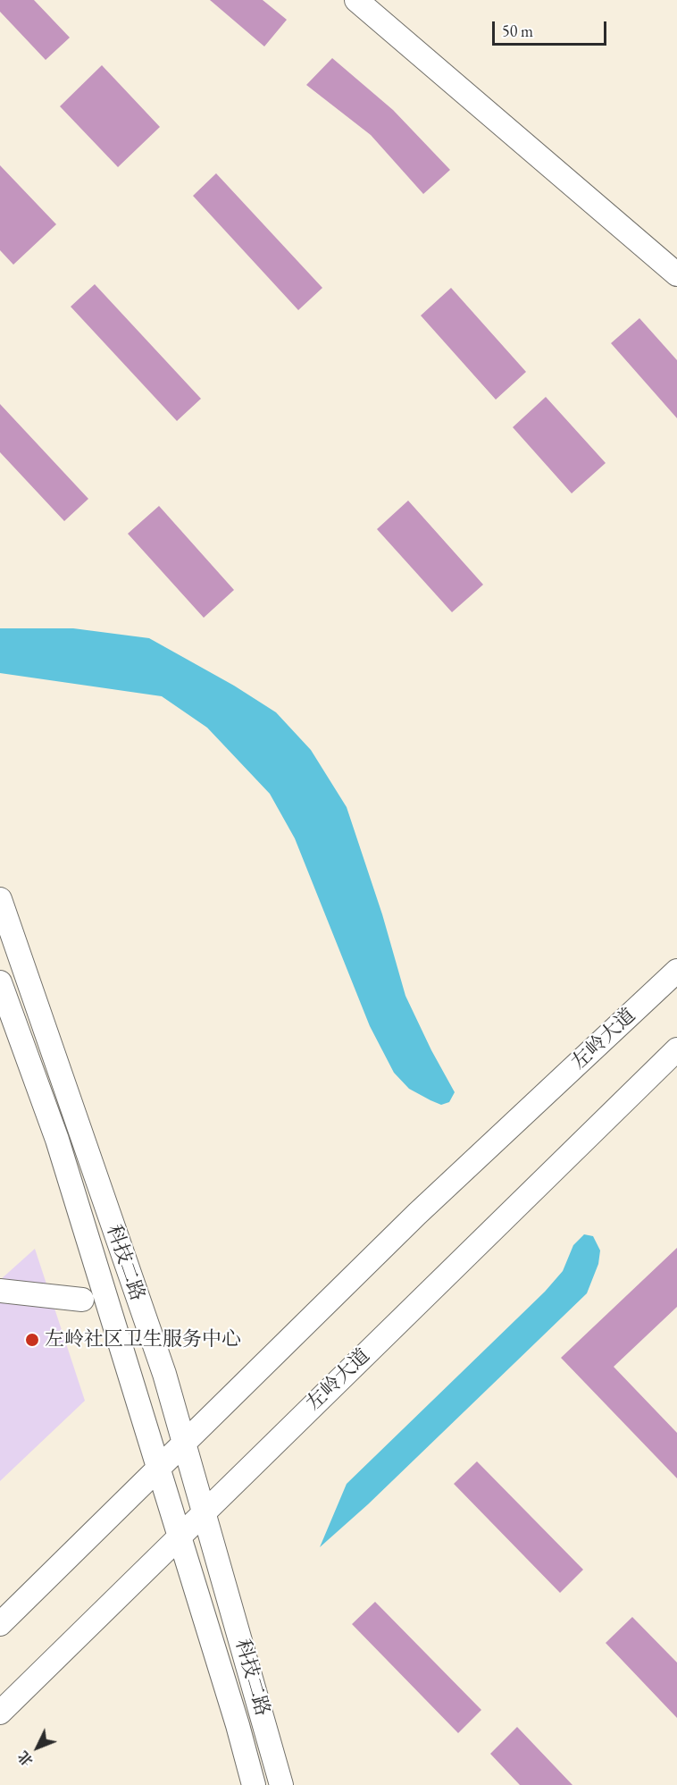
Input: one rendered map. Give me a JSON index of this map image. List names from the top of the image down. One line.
{"streets":{"street":["左岭大道","科技二路"]},"crossings":[["左岭大道","科技二路"]],"places":["左岭社区卫生服务中心"],"scale_bar":"50 m","north":"bottom left"}
